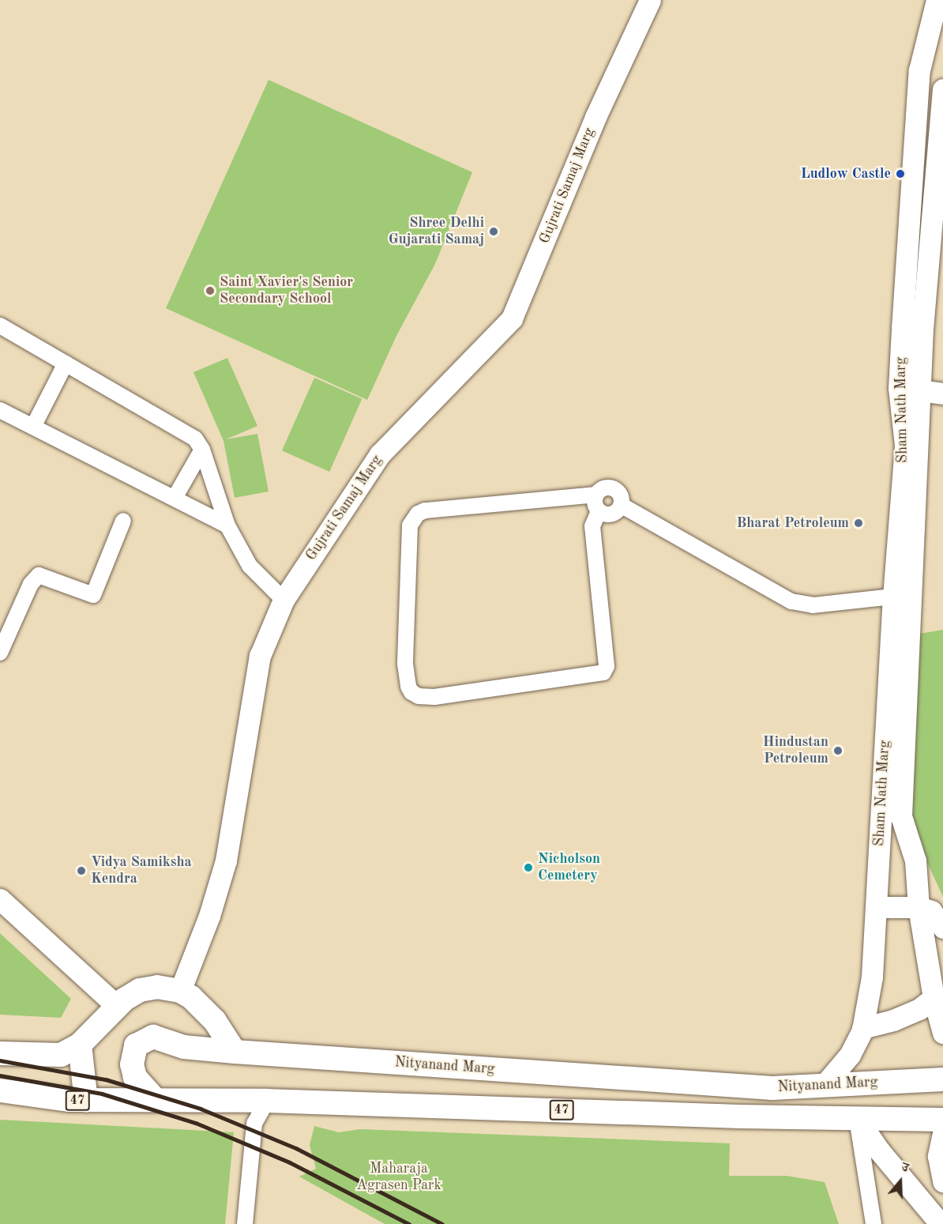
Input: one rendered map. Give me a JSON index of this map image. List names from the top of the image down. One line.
{"streets":{"main road":["Gujrati Samaj Marg","Sham Nath Marg","Nityanand Marg","47"]},"crossings":[["Sham Nath Marg","Nityanand Marg"]],"parks":["Maharaja Agrasen Park"],"places":["Ludlow Castle","Shree Delhi Gujarati Samaj","Saint Xavier's Senior Secondary School","Bharat Petroleum","Hindustan Petroleum","Nicholson Cemetery","Vidya Samiksha Kendra"],"north":"top"}
